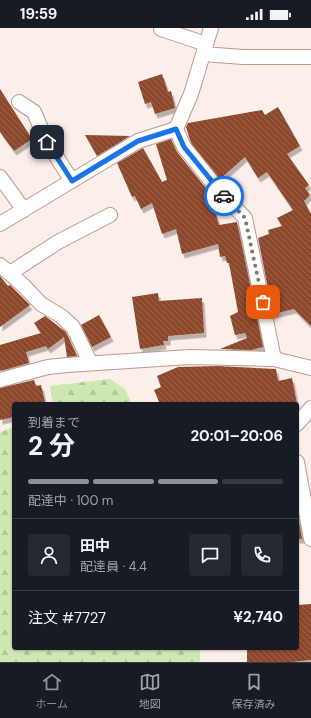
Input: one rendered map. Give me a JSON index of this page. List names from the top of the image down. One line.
{"page":{"status":"19:59","heading":["2 分","到着まで","20:01–20:06"],"panel":["田中","配達員 · 4.4","注文 #7727","¥2,740"],"bar":"配達中 · 100 m","tabs":["ホーム","地図","保存済み"]}}
